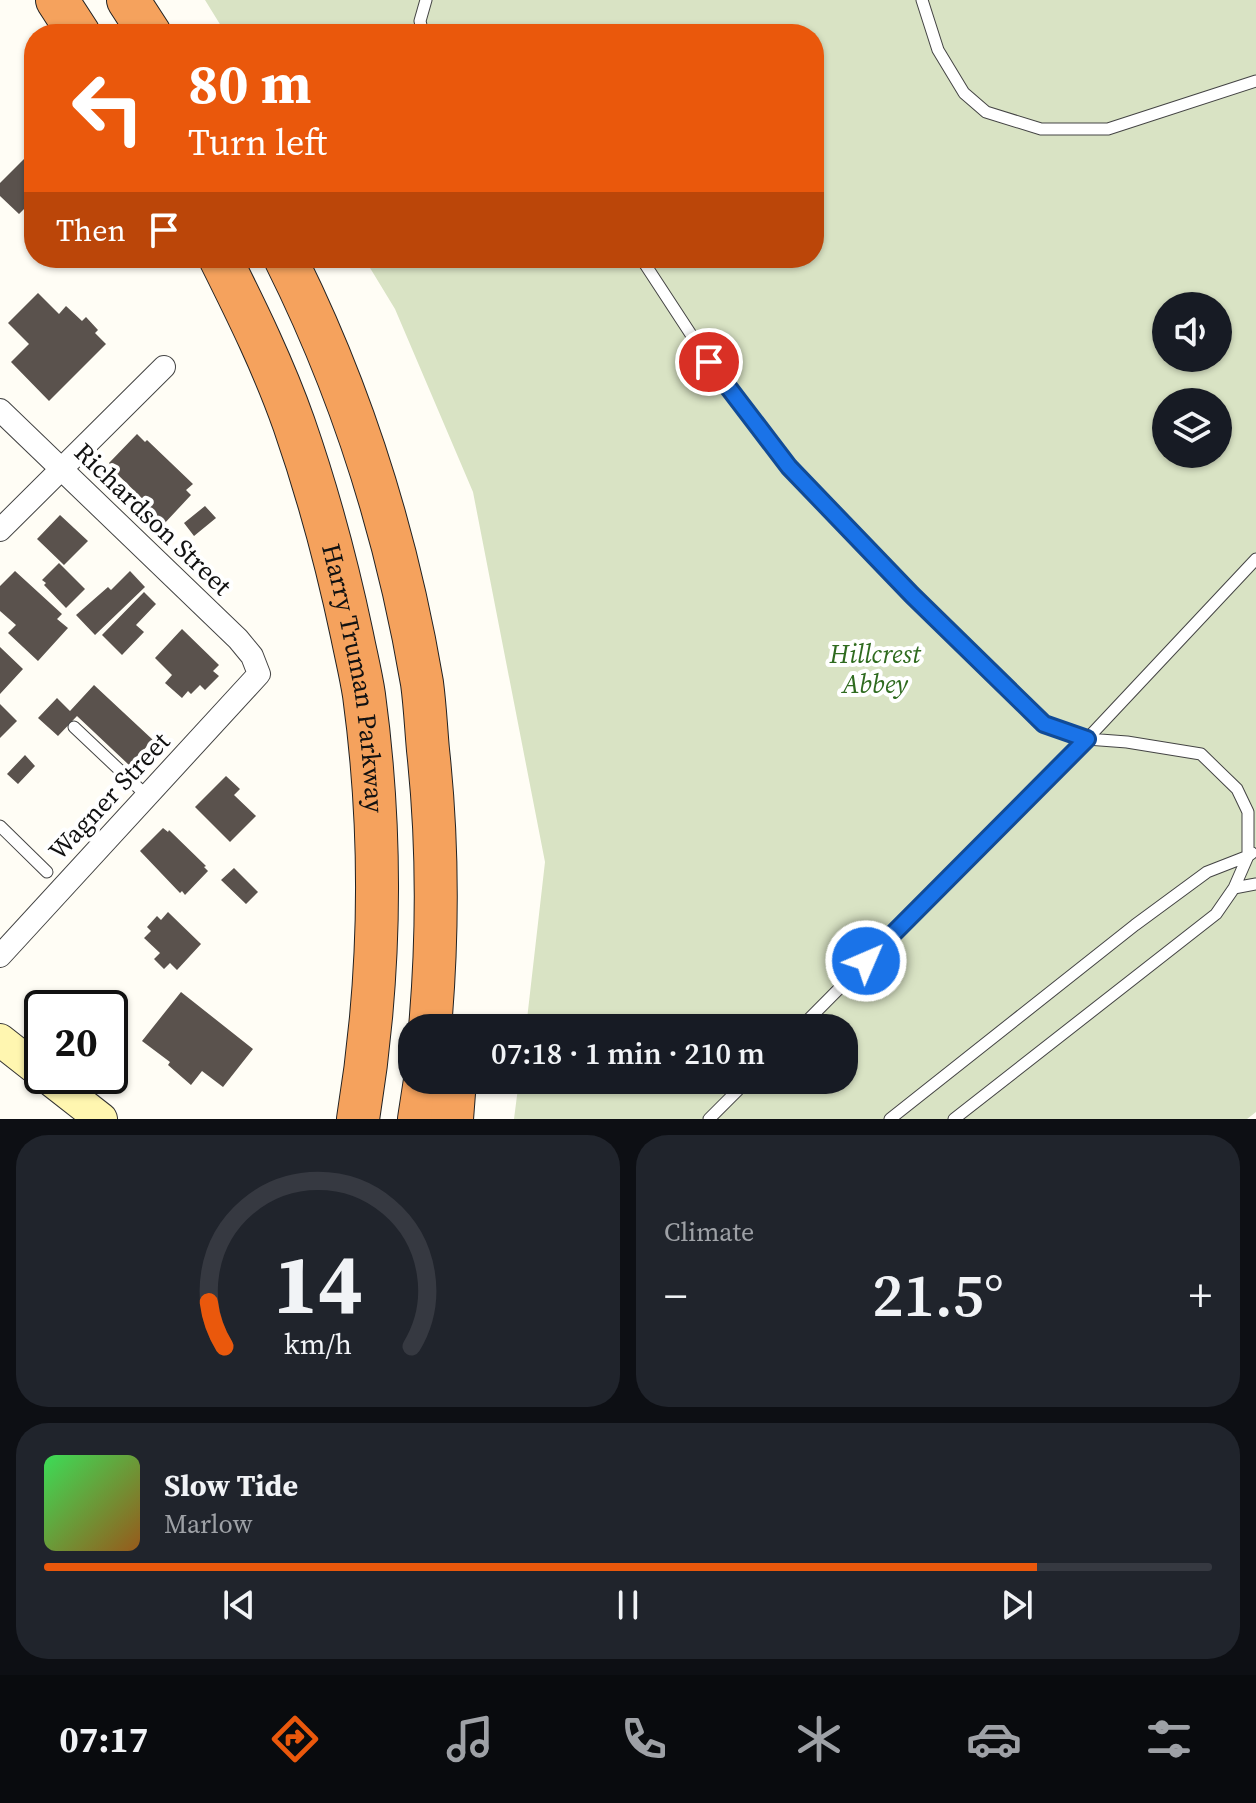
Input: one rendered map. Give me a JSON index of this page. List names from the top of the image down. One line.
{"streets":{"highway":["Harry Truman Parkway"],"street":["Richardson Street","Wagner Street"]},"crossings":[["Richardson Street","Wagner Street"]],"parks":["Hillcrest Abbey"],"page":{"turn":["80 m","Turn left"],"then":"Then","limit":"20","trip":"07:18 · 1 min · 210 m","tile":"Climate","heat":["−","21.5°","+"],"song":["Slow Tide","Marlow"],"tabs":"07:17","gauge":["14","km/h"]}}
